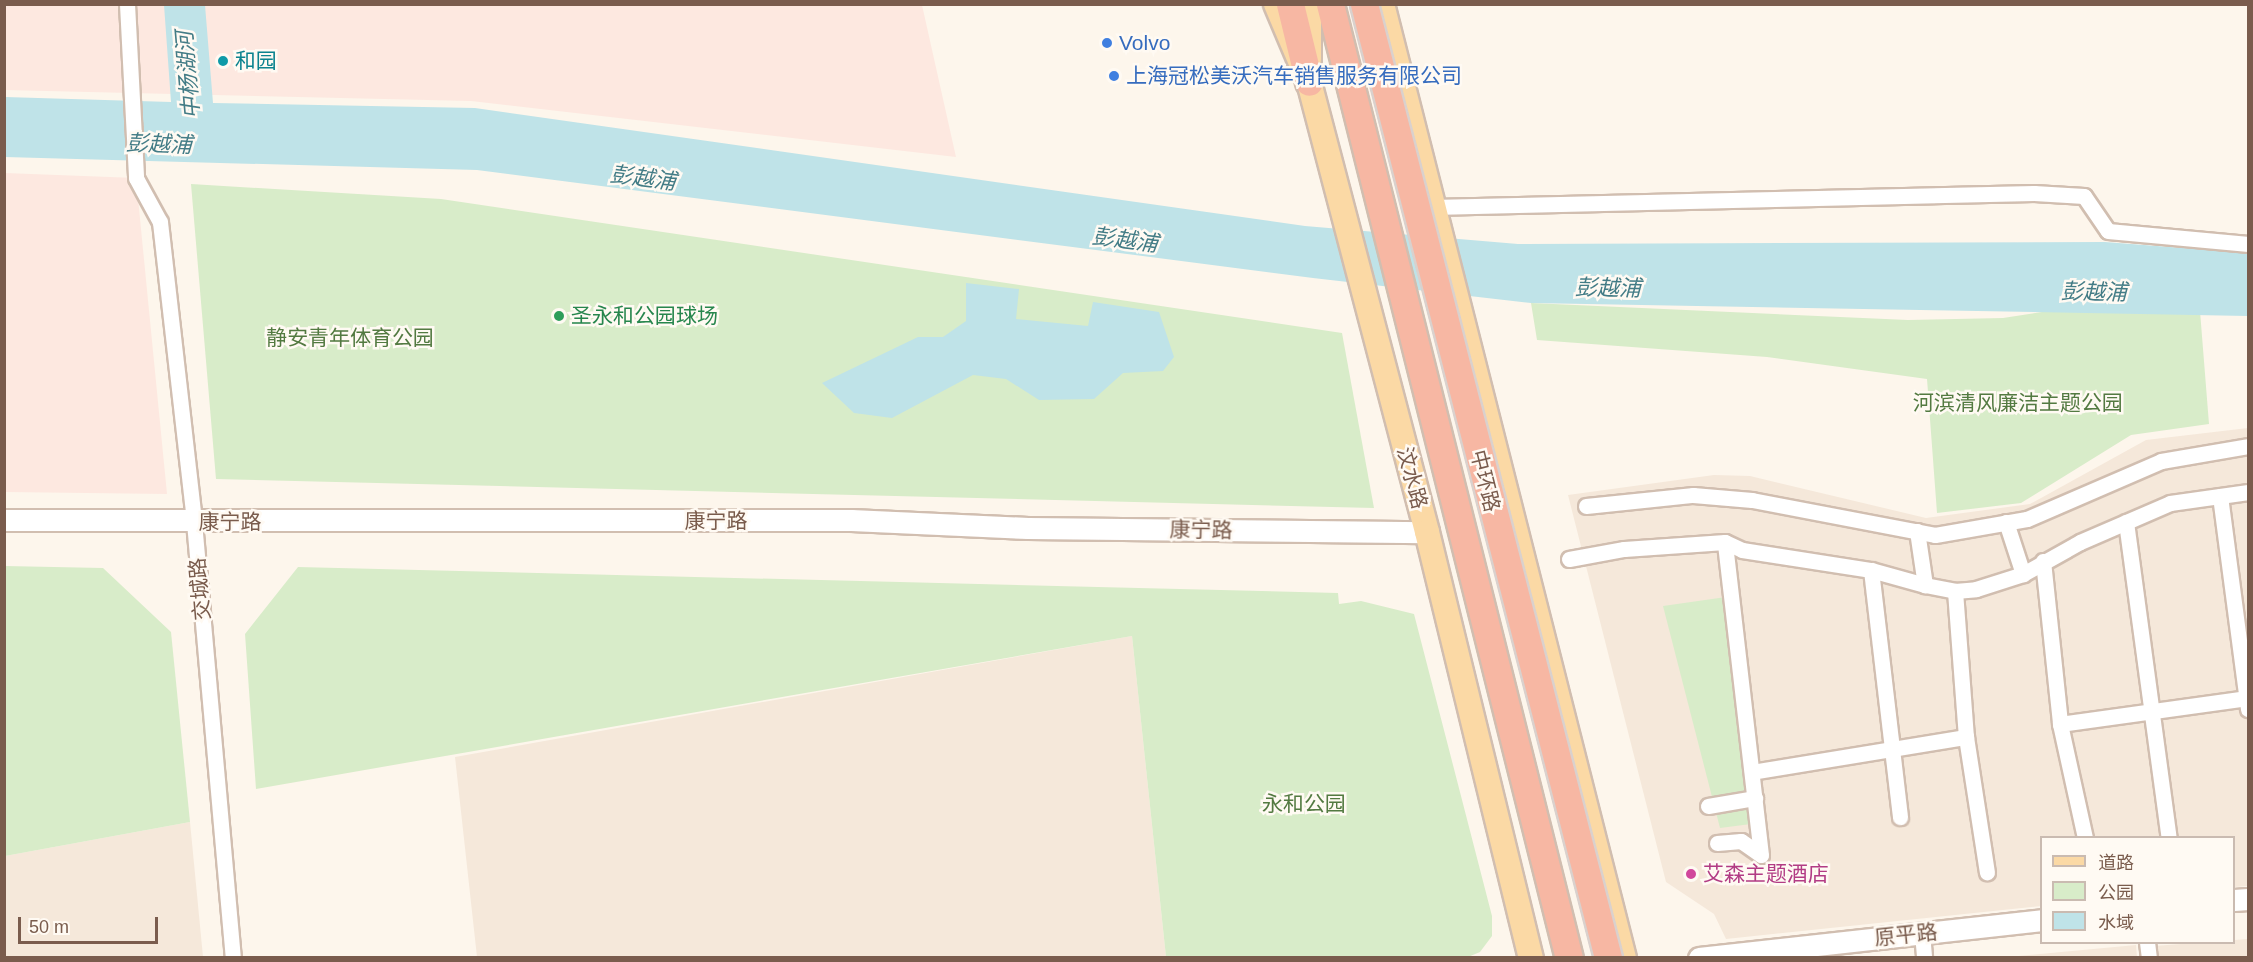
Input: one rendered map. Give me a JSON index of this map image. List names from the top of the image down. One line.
{"streets":{"highway":["中环路"],"main road":["汶水路"],"street":["康宁路","交城路","原平路"]},"crossings":[["汶水路","康宁路"],["康宁路","交城路"]],"water":["中杨湖河","彭越浦"],"parks":["静安青年体育公园","河滨清风廉洁主题公园","永和公园"],"places":["Volvo","和园","上海冠松美沃汽车销售服务有限公司","圣永和公园球场","艾森主题酒店"],"legend":["道路","公园","水域"],"scale_bar":"50 m"}
